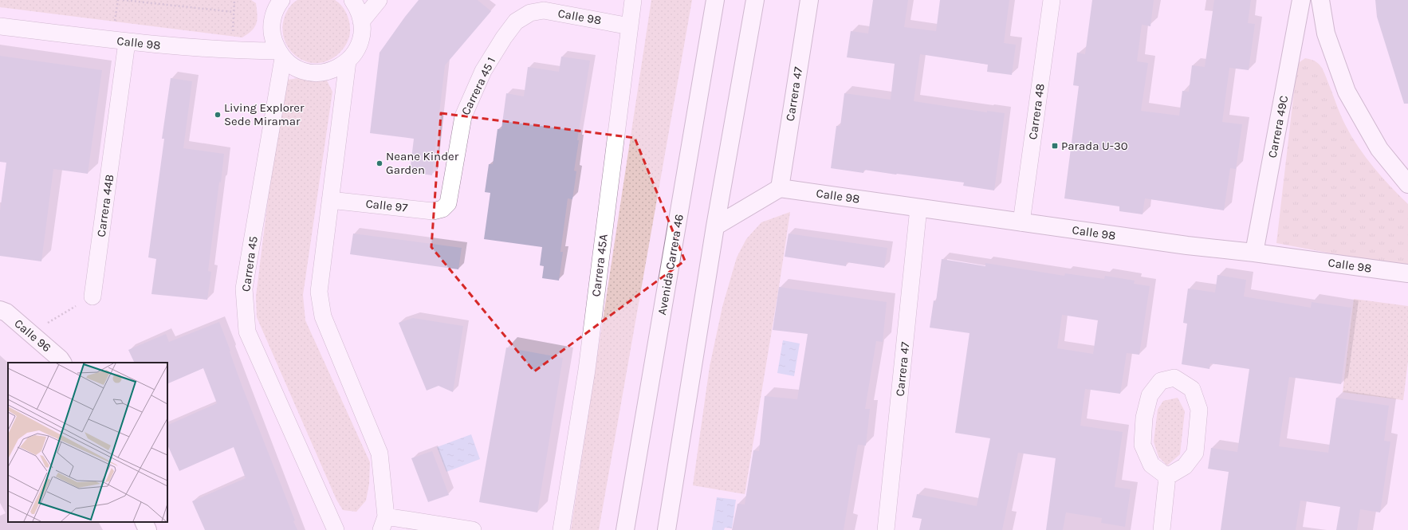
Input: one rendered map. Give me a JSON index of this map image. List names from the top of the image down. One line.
{"streets":{"street":["Calle 98","Carrera 45 1","Carrera 47","Carrera 48","Carrera 49C","Carrera 44B","Calle 97","Carrera 45","Avenida Carrera 46","Carrera 45A","Calle 96"]},"crossings":[["Calle 98","Carrera 45 1"],["Calle 98","Carrera 47"],["Calle 98","Carrera 48"],["Calle 98","Carrera 49C"],["Calle 98","Carrera 44B"],["Calle 98","Carrera 45"],["Calle 98","Carrera 45A"],["Carrera 45 1","Calle 97"]],"places":{"other":["Living Explorer Sede Miramar","Neane Kinder Garden"],"transit":["Parada U-30"]}}
